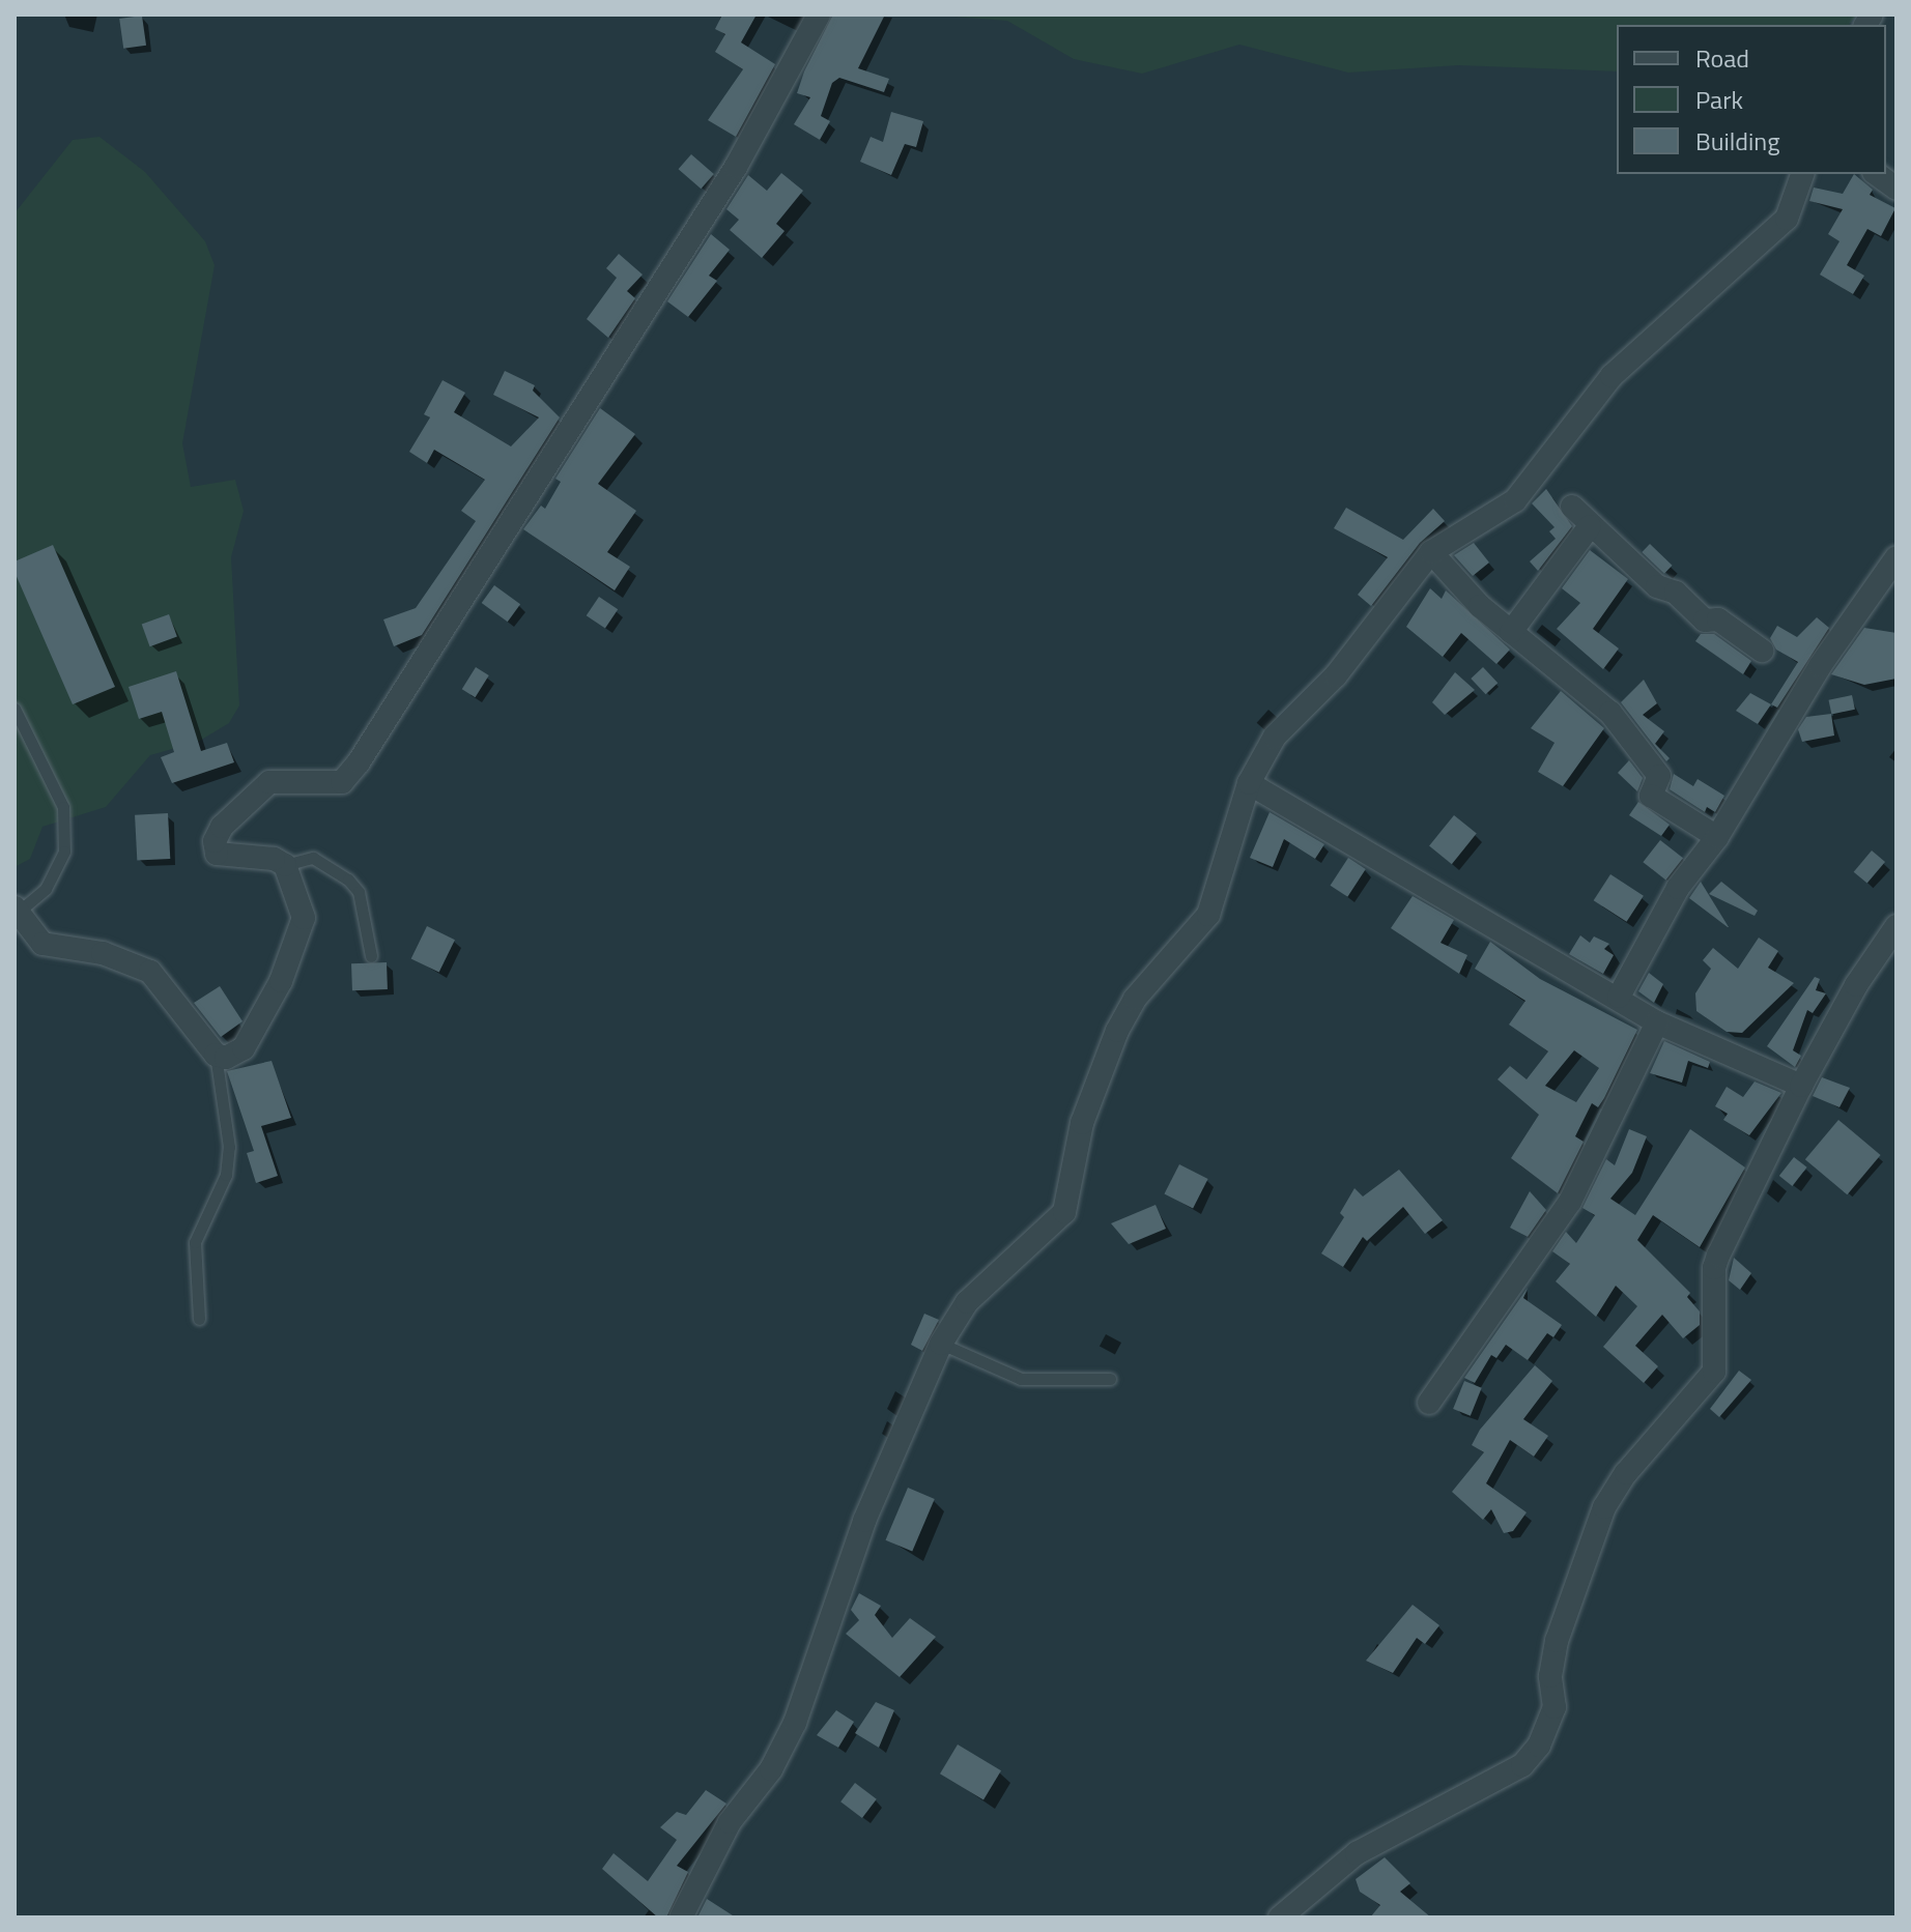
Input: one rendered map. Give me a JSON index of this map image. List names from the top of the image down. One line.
{"legend":["Road","Park","Building"]}
